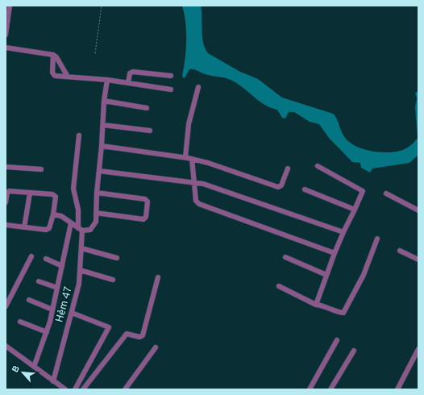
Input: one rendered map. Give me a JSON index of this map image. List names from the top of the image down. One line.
{"streets":{"street":["Hẻm 47"]},"north":"top left"}
